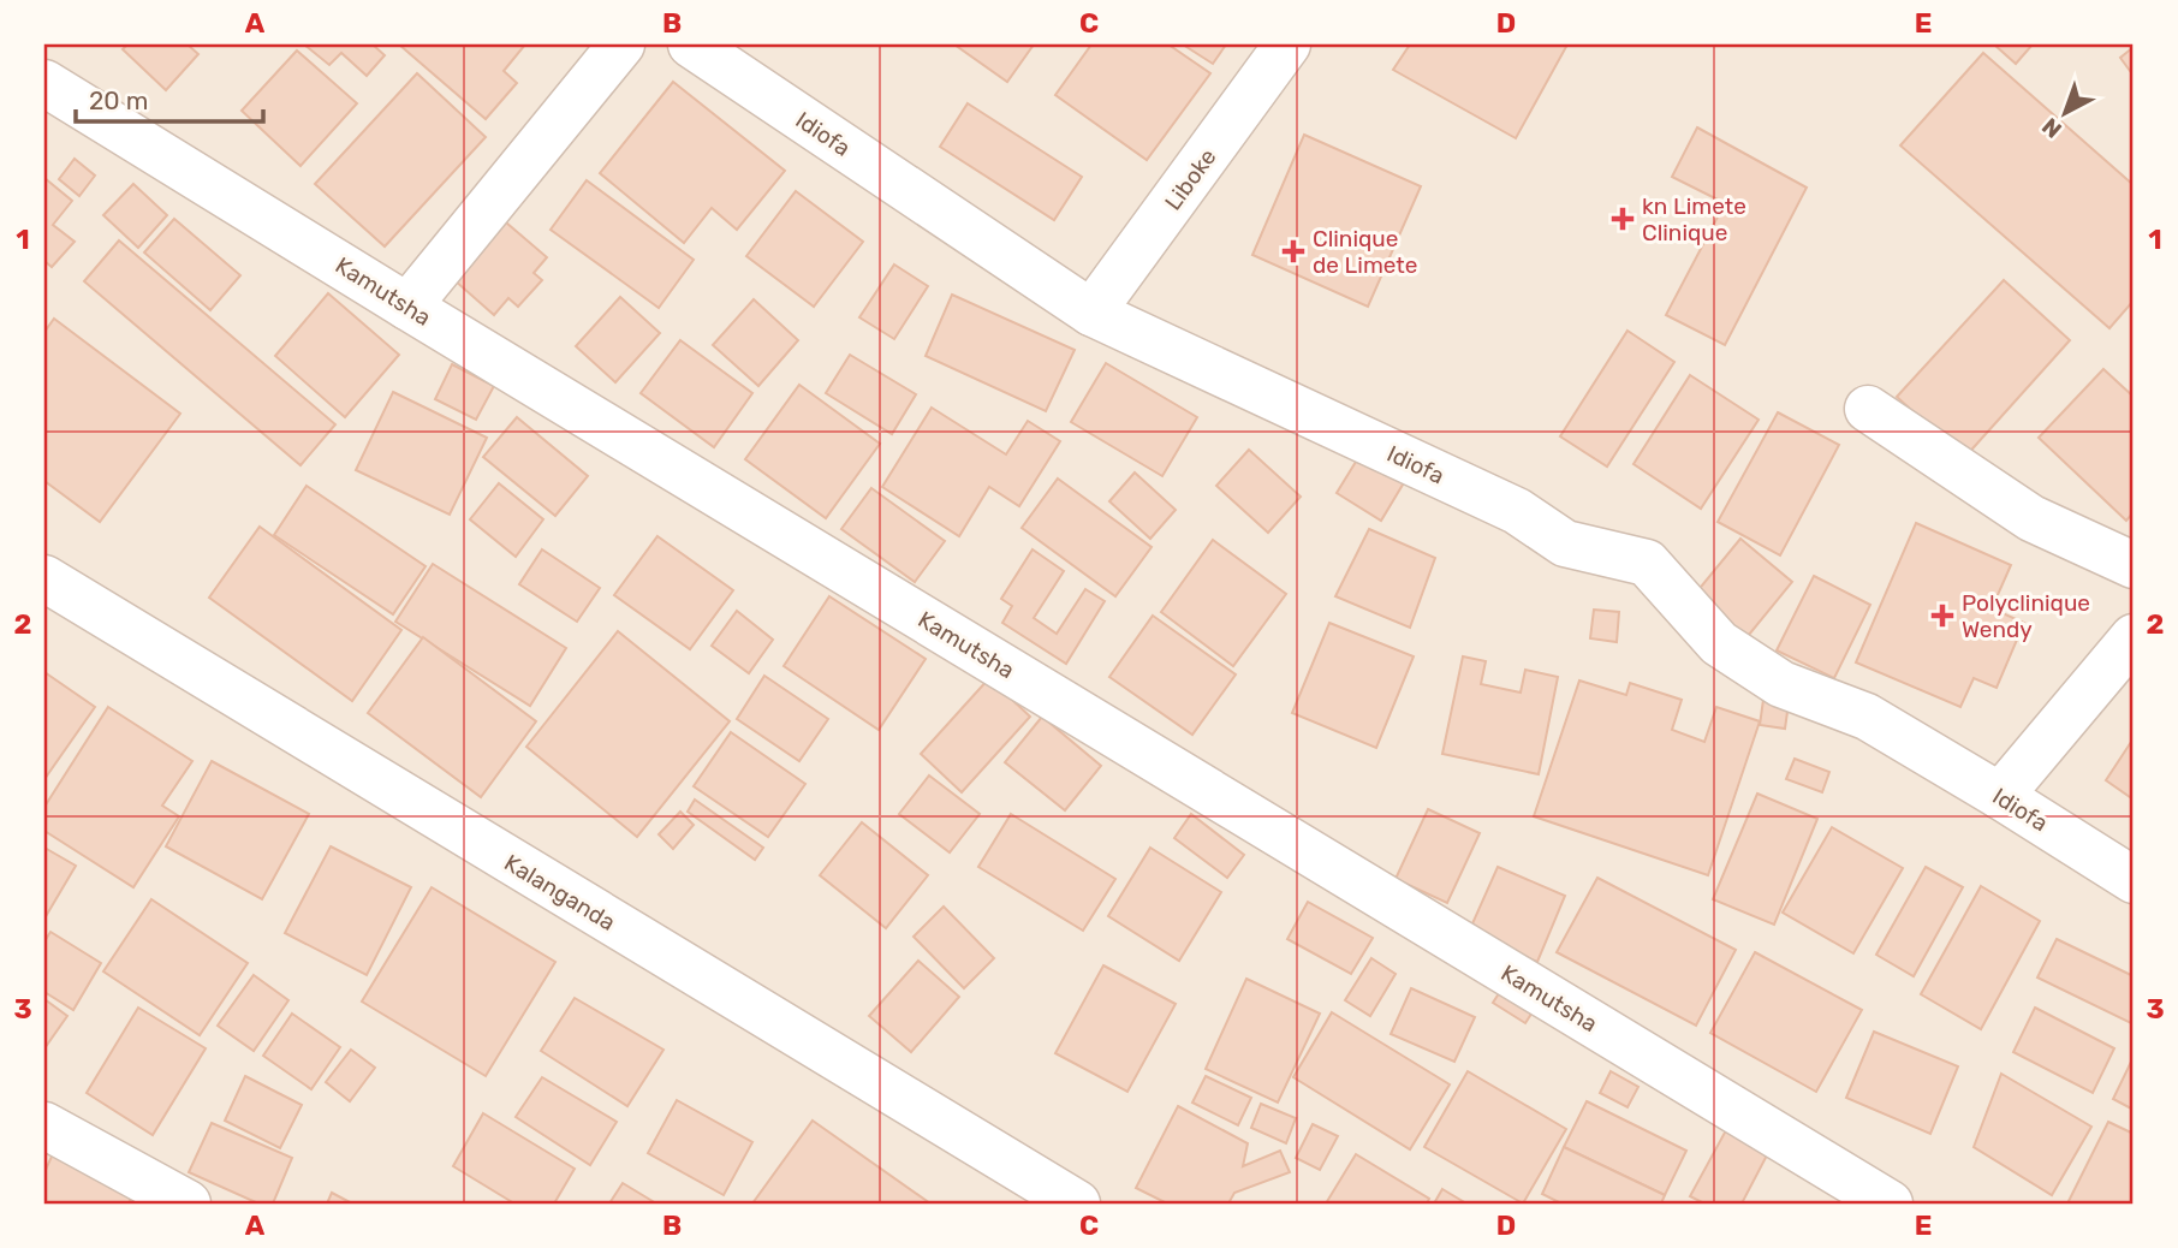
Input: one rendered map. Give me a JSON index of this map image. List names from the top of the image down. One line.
{"streets":{"street":["Idiofa","Liboke","Kamutsha","Kalanganda"]},"crossings":[["Idiofa","Liboke"]],"places":{"health":["kn Limete Clinique","Clinique de Limete","Polyclinique Wendy"]},"scale_bar":"20 m","north":"bottom left","grid":{"columns":["A","B","C","D","E"],"rows":["1","2","3"]}}
